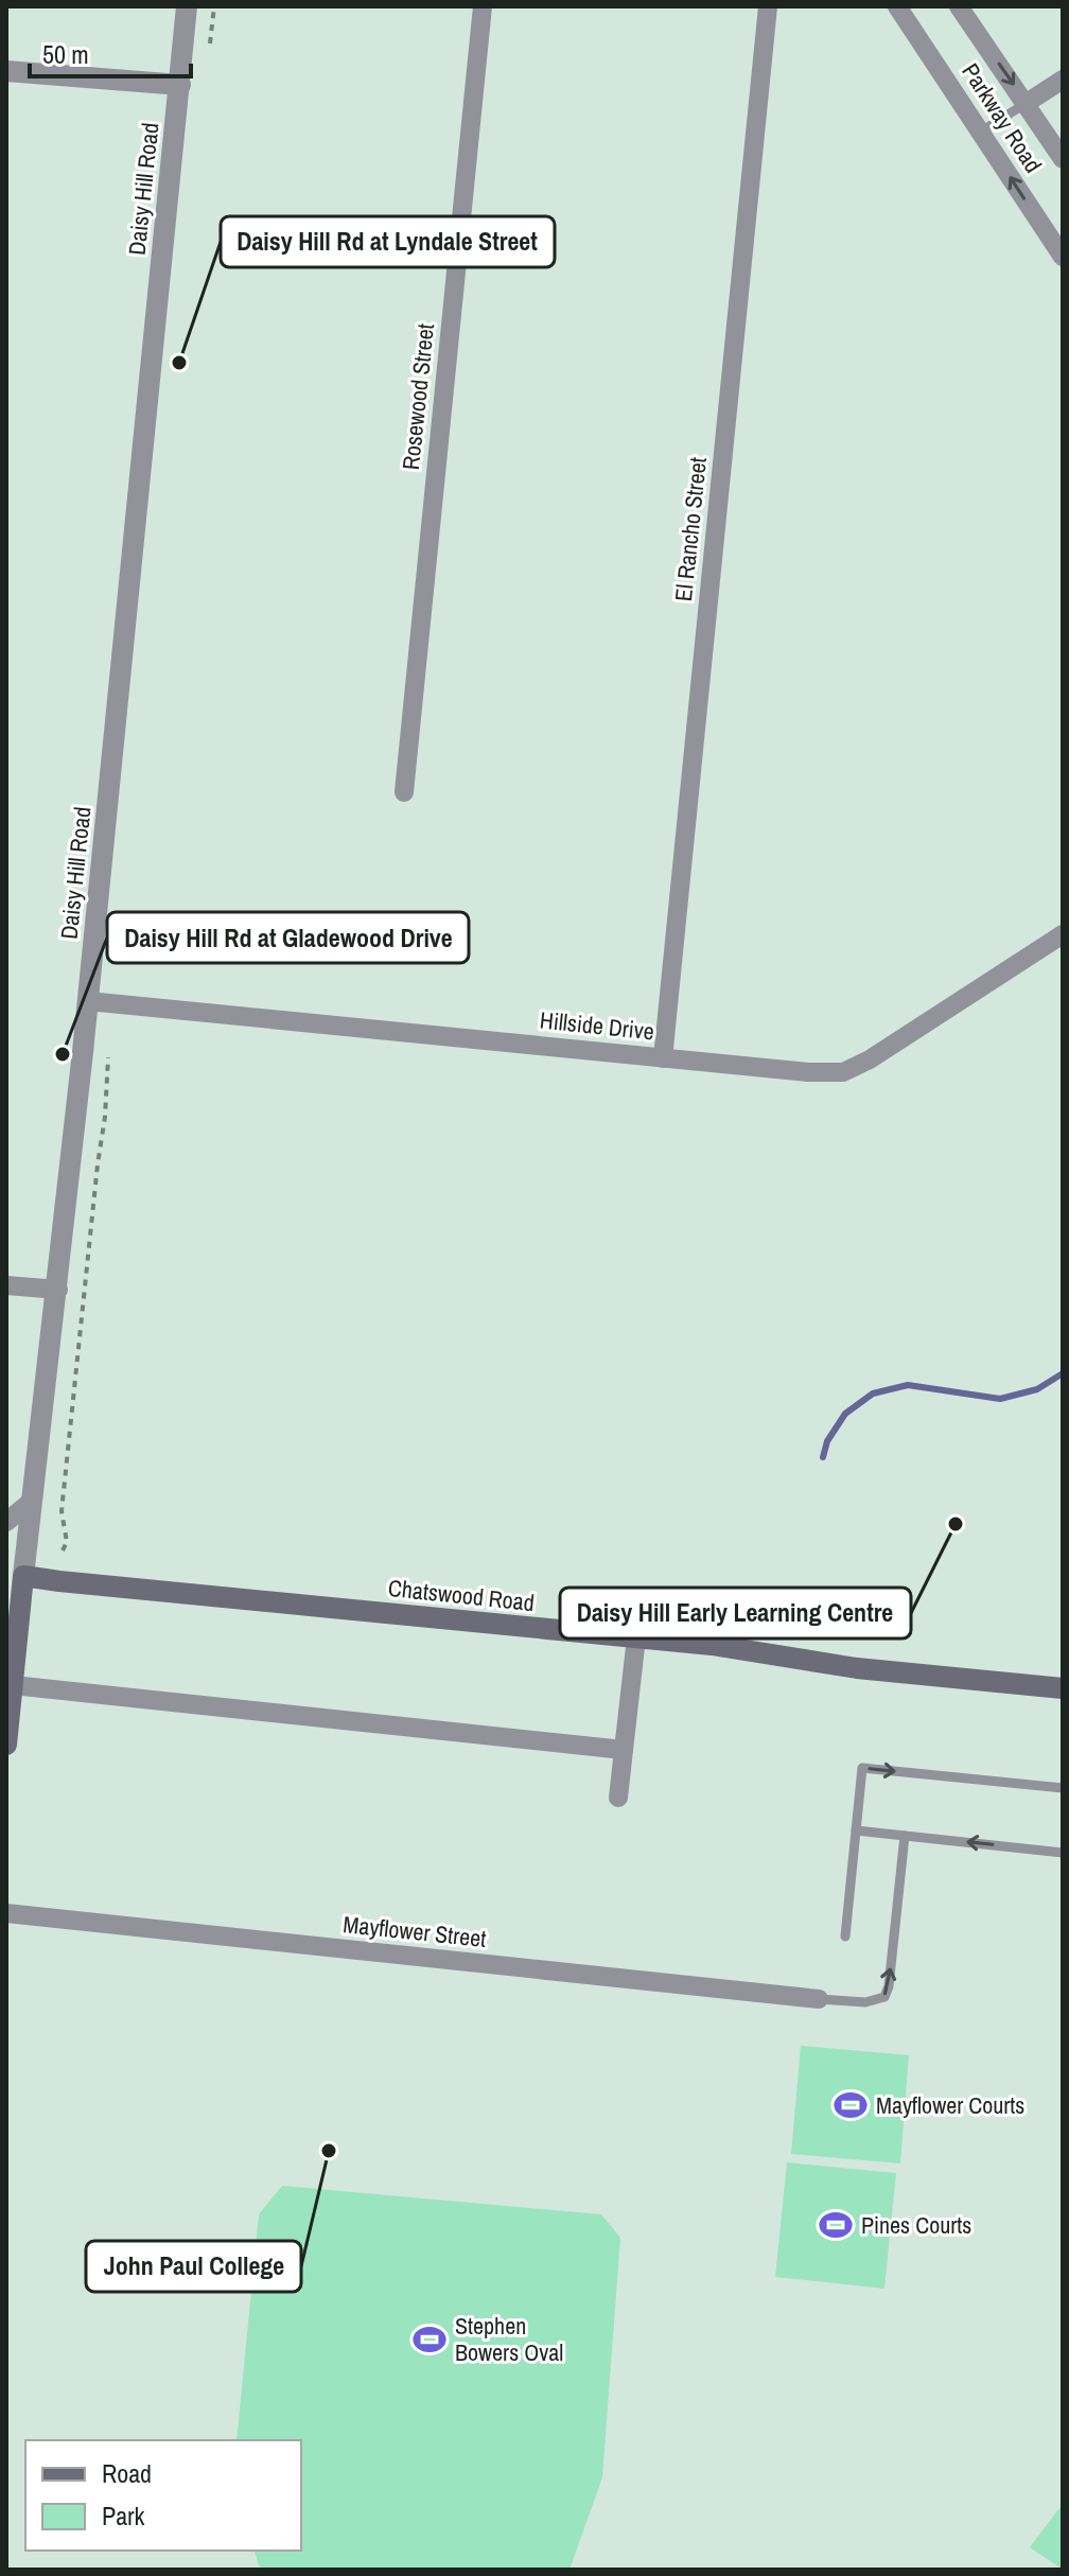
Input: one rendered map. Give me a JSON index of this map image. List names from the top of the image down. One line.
{"streets":{"main road":["Daisy Hill Road","Chatswood Road"],"street":["Parkway Road","Rosewood Street","El Rancho Street","Hillside Drive","Mayflower Street"]},"crossings":[["Daisy Hill Road","Hillside Drive"],["Daisy Hill Road","Chatswood Road"],["El Rancho Street","Hillside Drive"]],"places":{"other":["Daisy Hill Rd at Lyndale Street","Daisy Hill Rd at Gladewood Drive","Daisy Hill Early Learning Centre","John Paul College"],"sports":["Mayflower Courts","Pines Courts","Stephen Bowers Oval"]},"legend":["Road","Park"],"scale_bar":"50 m"}
